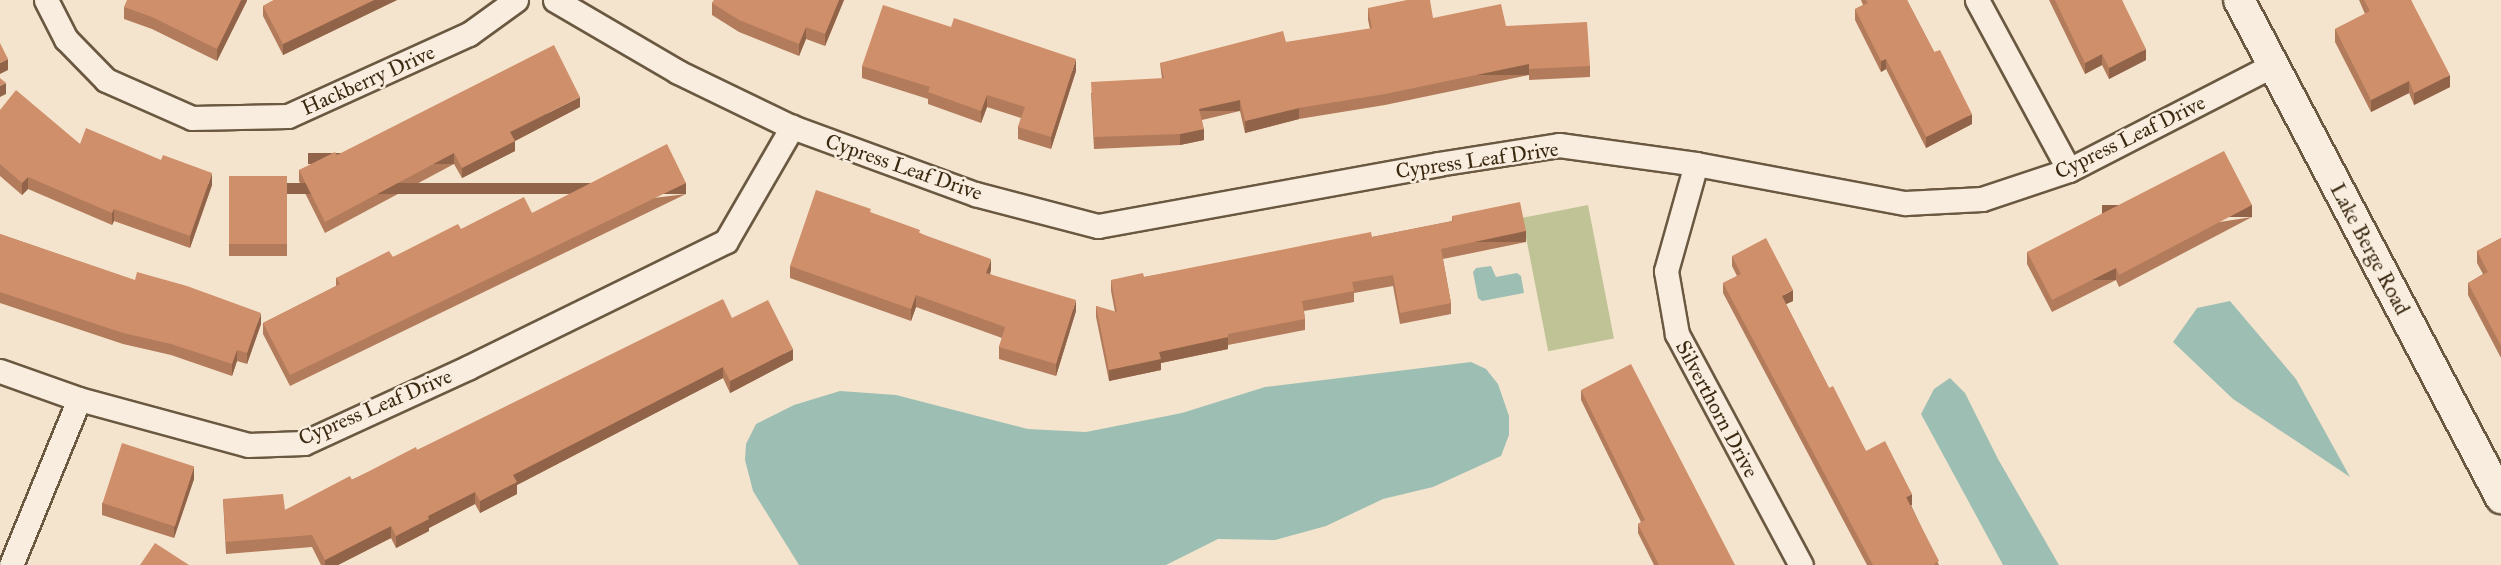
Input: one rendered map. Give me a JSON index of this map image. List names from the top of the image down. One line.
{"streets":{"street":["Hackberry Drive","Cypress Leaf Drive","Lake Berge Road","Silverthorn Drive"]},"crossings":[["Cypress Leaf Drive","Lake Berge Road"],["Cypress Leaf Drive","Silverthorn Drive"]]}
